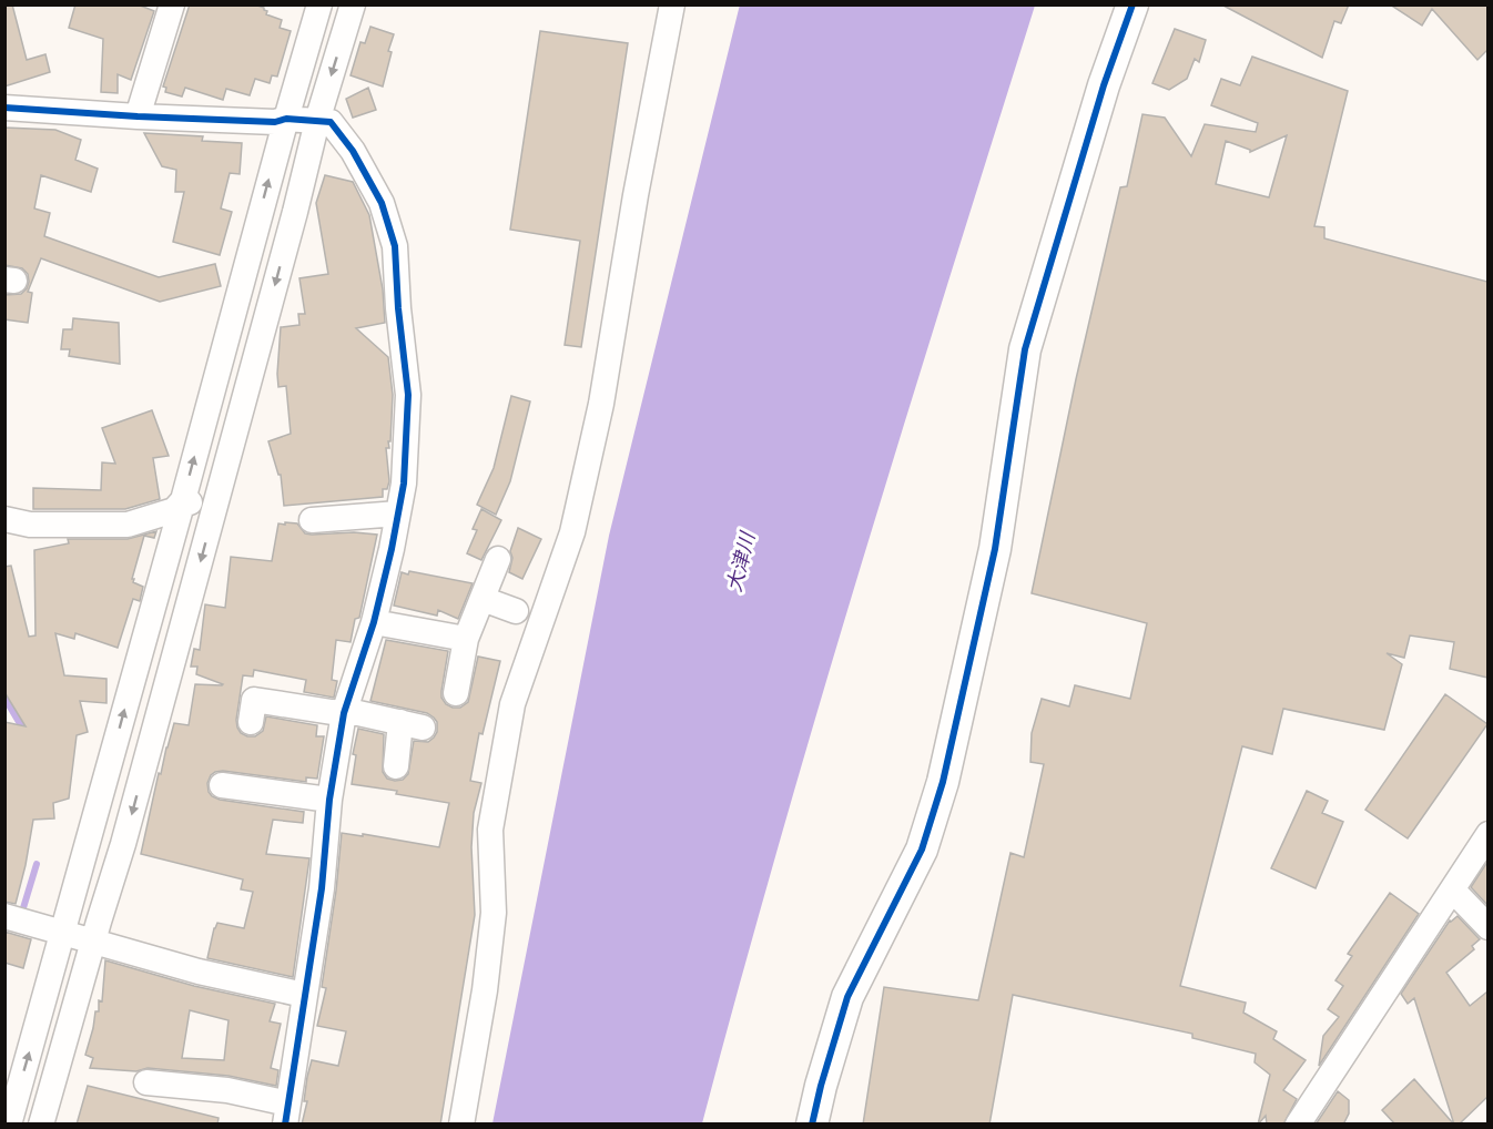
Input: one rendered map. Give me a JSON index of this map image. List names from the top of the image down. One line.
{"water":["大津川"]}
